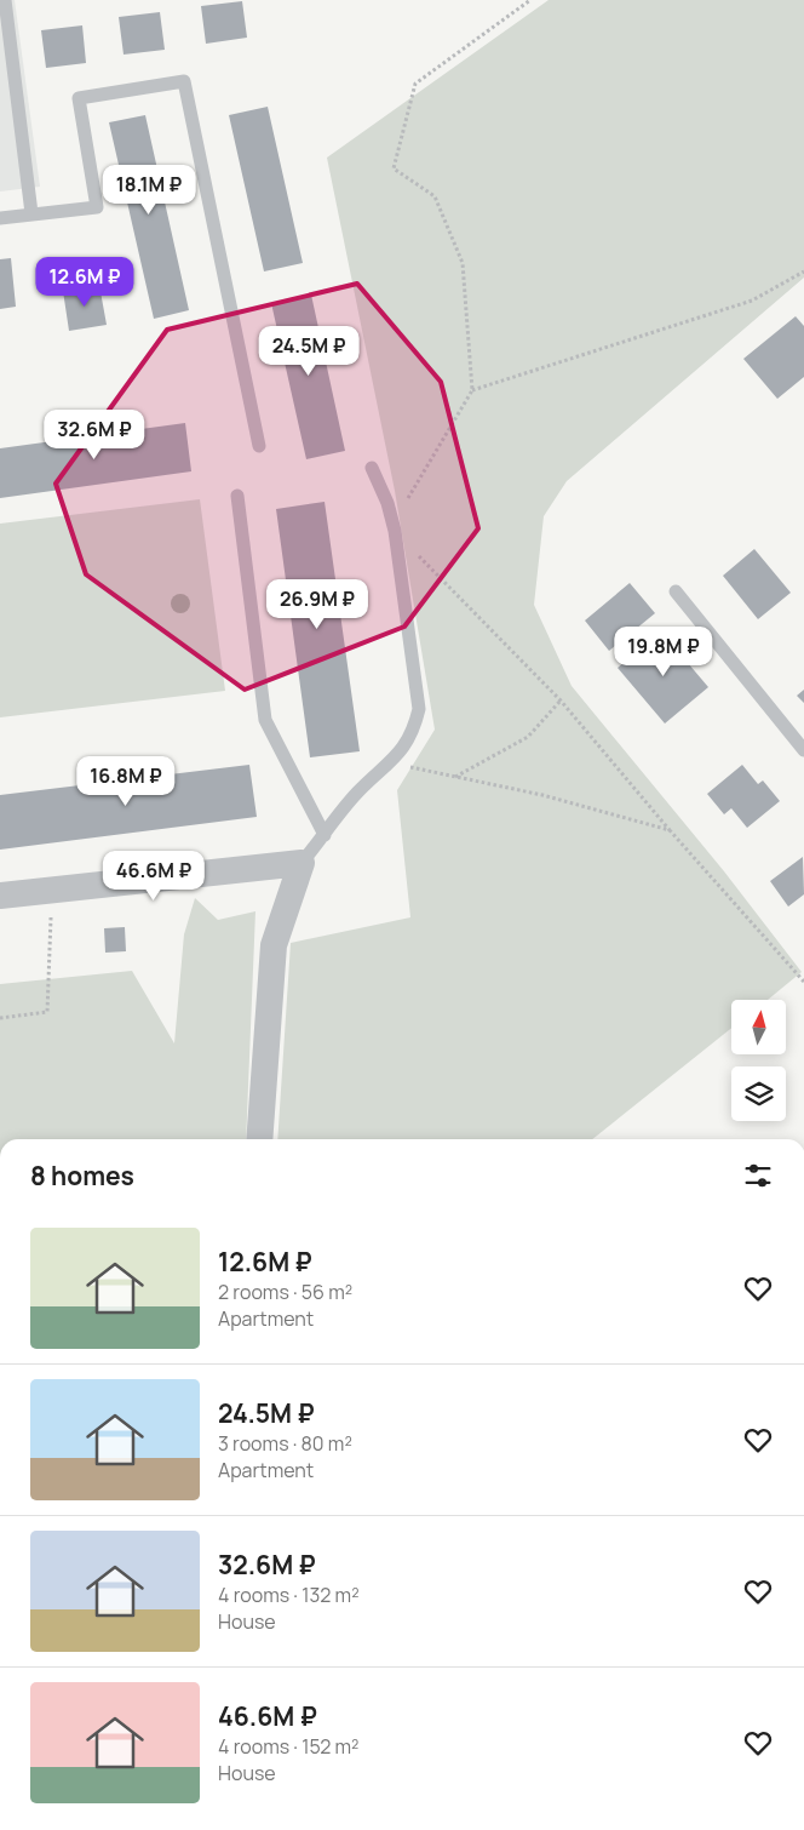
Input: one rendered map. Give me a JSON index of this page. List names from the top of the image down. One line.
{"north":"top","page":{"price":["18.1M ₽","12.6M ₽","24.5M ₽","32.6M ₽","26.9M ₽","19.8M ₽","16.8M ₽","46.6M ₽"],"heading":"8 homes","list":[{"name":"12.6M ₽","note":"2 rooms · 56 m² · Apartment"},{"name":"24.5M ₽","note":"3 rooms · 80 m² · Apartment"},{"name":"32.6M ₽","note":"4 rooms · 132 m² · House"},{"name":"46.6M ₽","note":"4 rooms · 152 m² · House"}]}}
